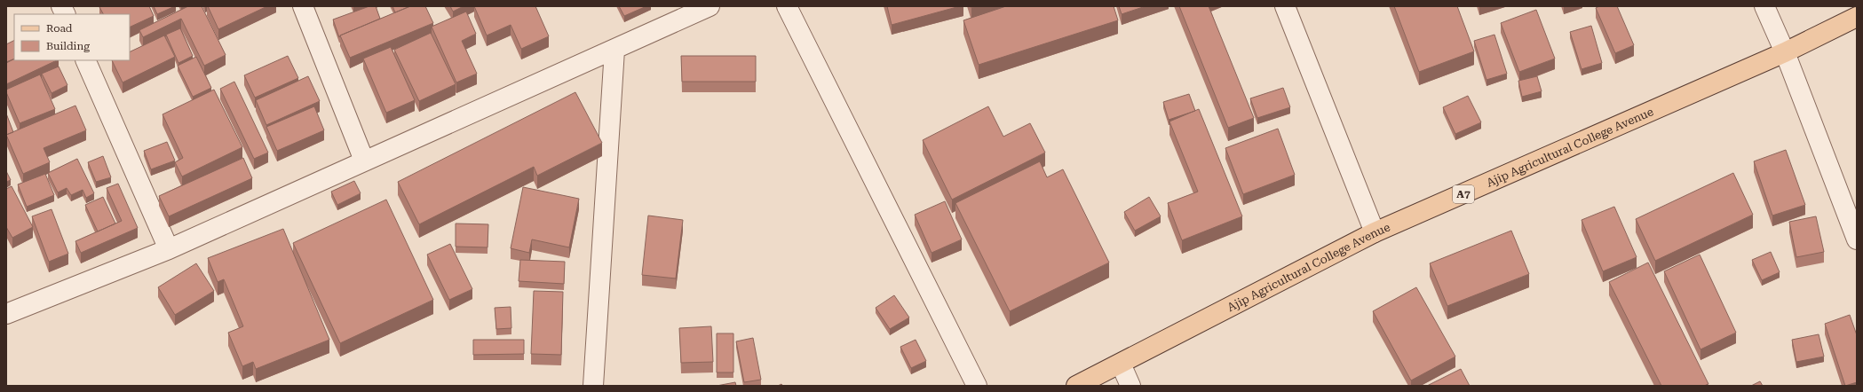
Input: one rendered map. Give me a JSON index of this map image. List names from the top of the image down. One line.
{"streets":{"main road":["Ajip Agricultural College Avenue","A7"]},"legend":["Road","Building"]}
